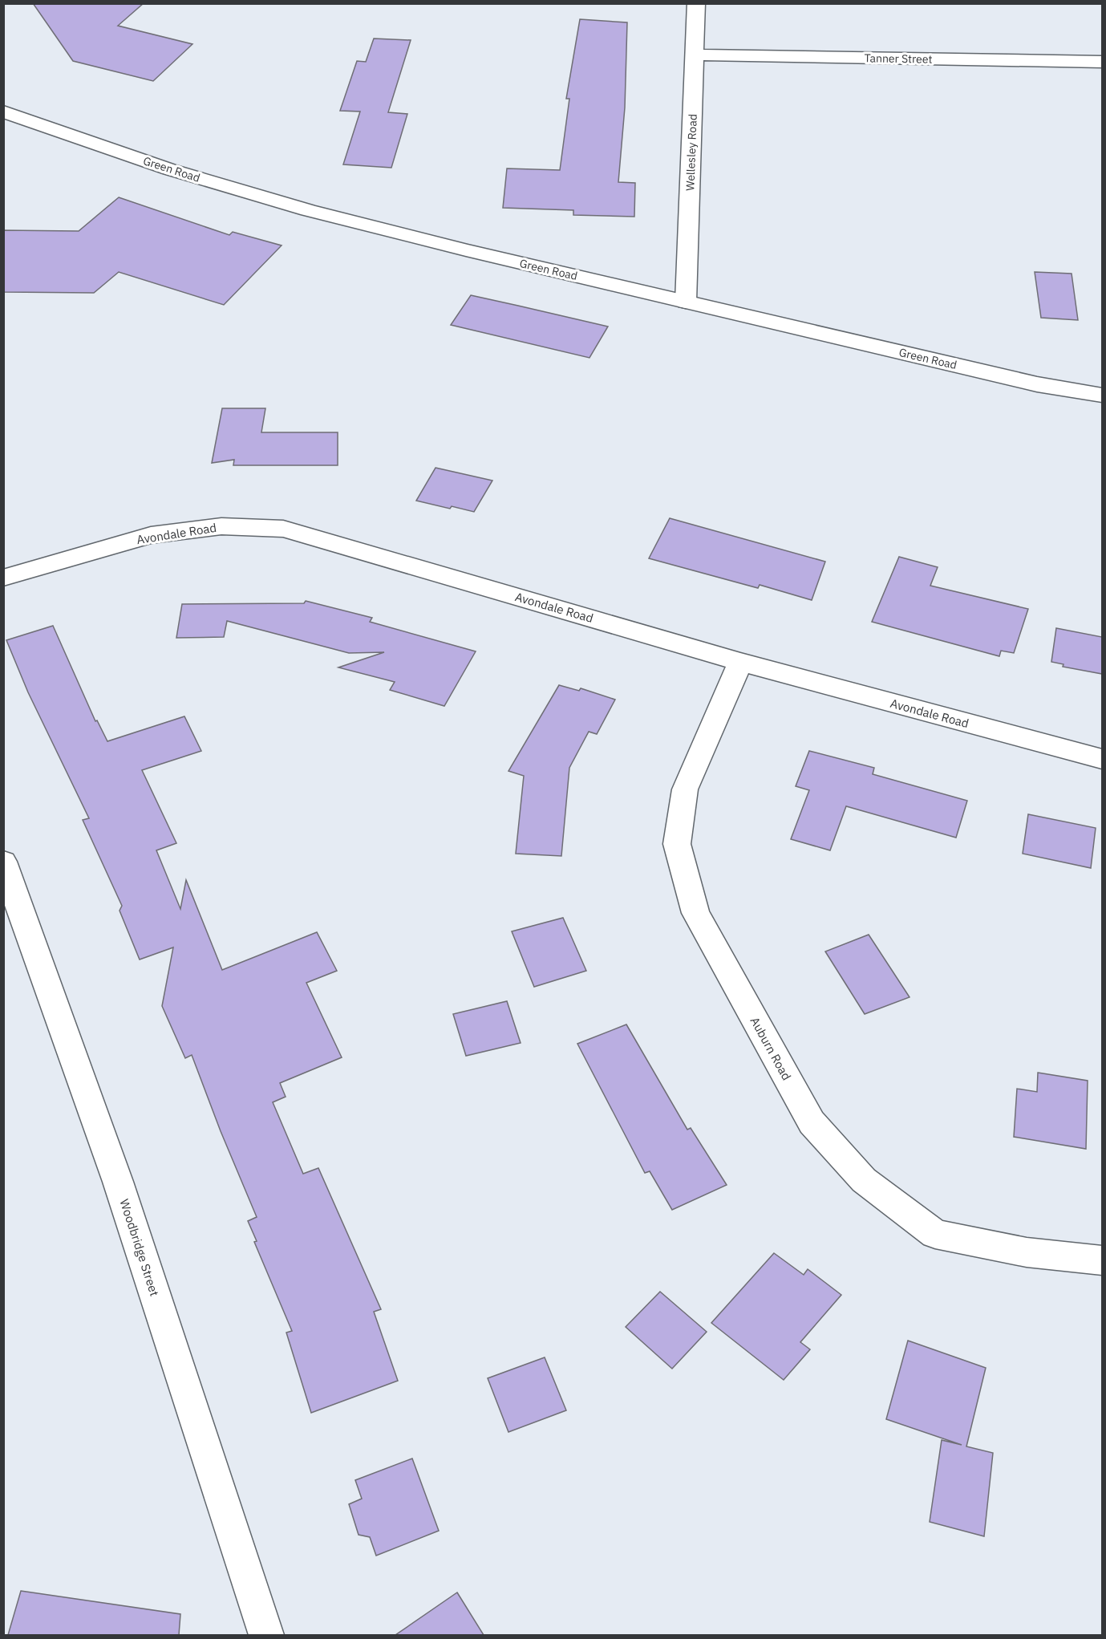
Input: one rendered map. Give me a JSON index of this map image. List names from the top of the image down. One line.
{"streets":{"street":["Tanner Street","Wellesley Road","Green Road","Avondale Road","Auburn Road","Woodbridge Street"]},"crossings":[["Tanner Street","Wellesley Road"],["Wellesley Road","Green Road"],["Avondale Road","Auburn Road"]]}
